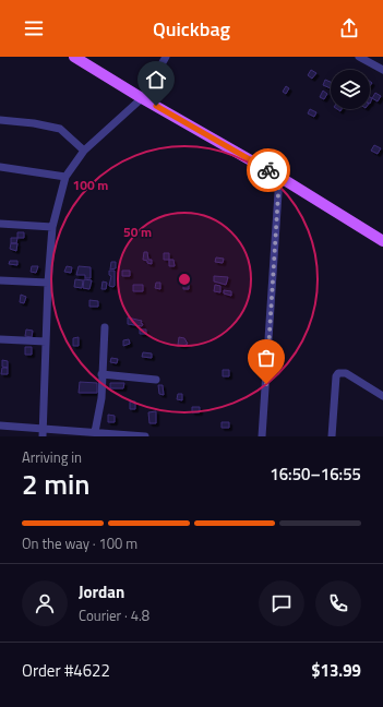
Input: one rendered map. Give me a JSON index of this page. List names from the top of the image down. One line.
{"page":{"header":"Quickbag","heading":["2 min","Arriving in","16:50–16:55"],"panel":["Jordan","Courier · 4.8","Order #4622","$13.99"],"bar":"On the way · 100 m"},"rings":["100 m","50 m"]}
